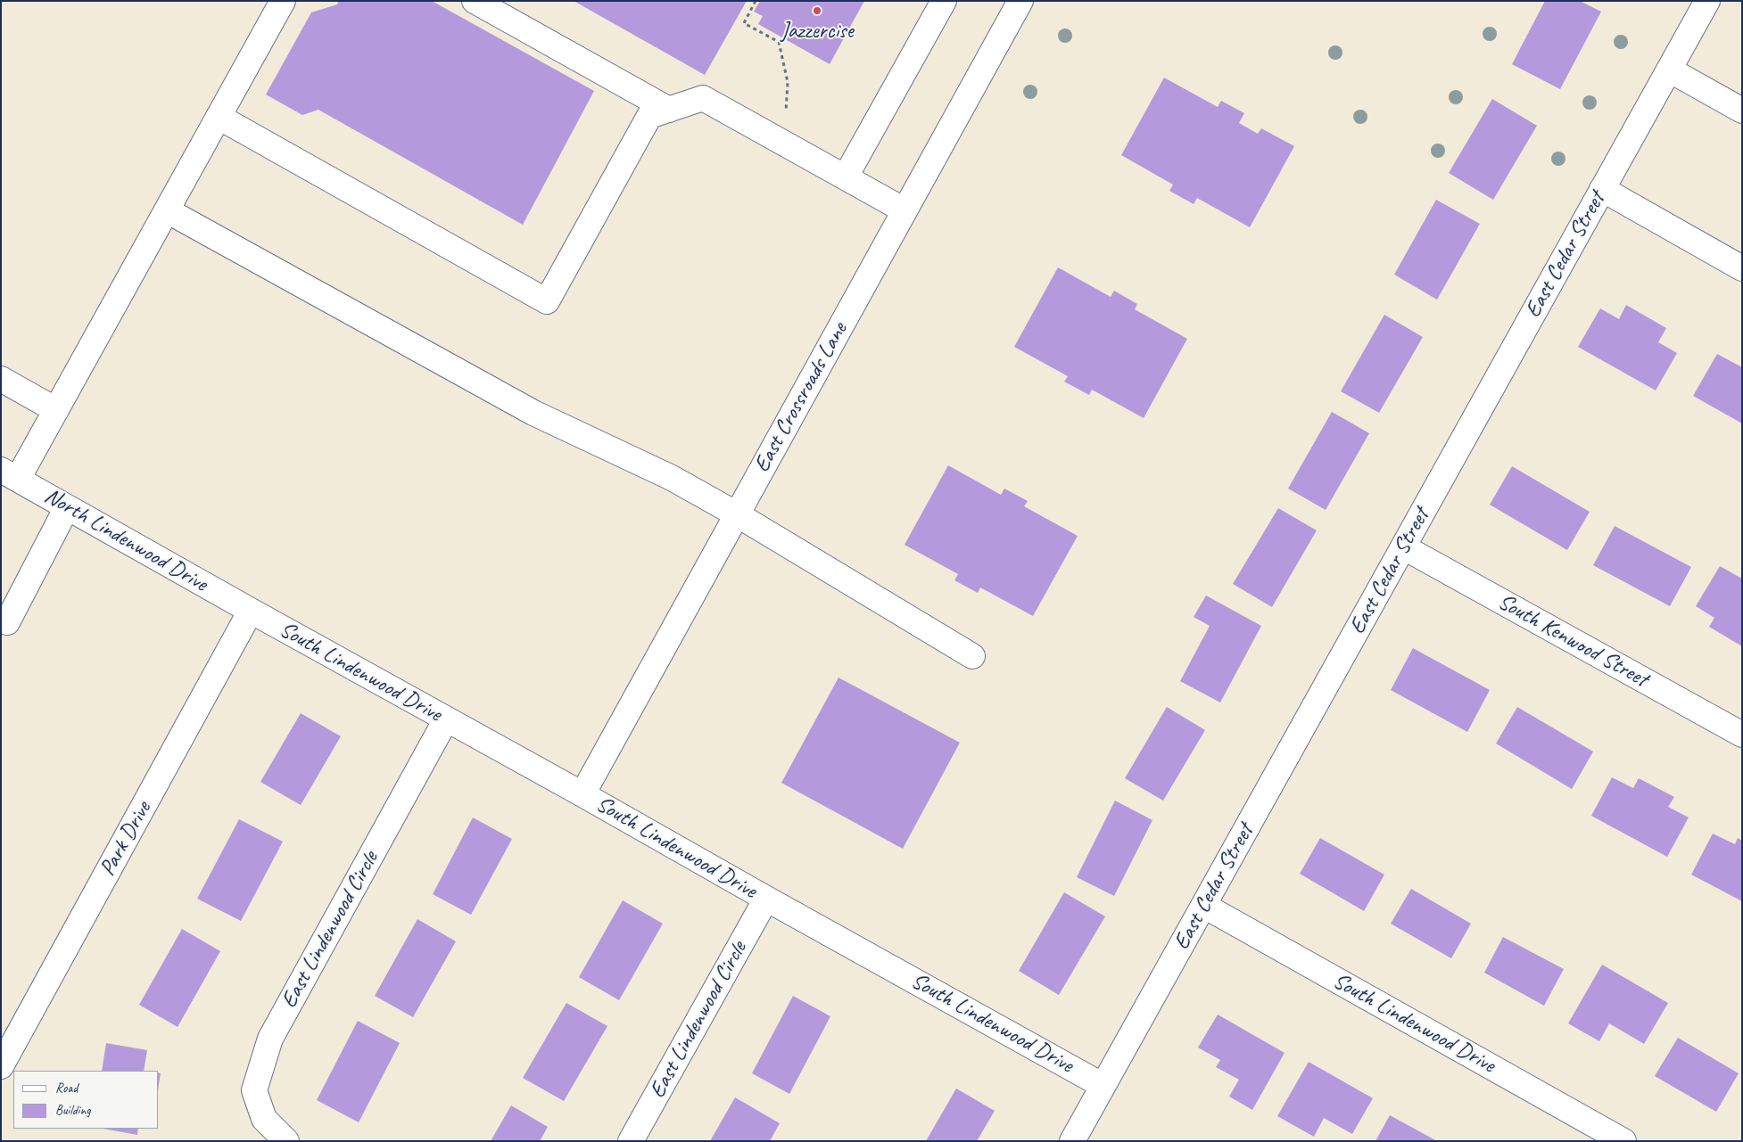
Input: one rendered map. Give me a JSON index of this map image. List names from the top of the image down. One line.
{"streets":{"street":["East Cedar Street","East Crossroads Lane","North Lindenwood Drive","South Kenwood Street","South Lindenwood Drive","Park Drive","East Lindenwood Circle"]},"crossings":[["East Cedar Street","South Kenwood Street"],["East Cedar Street","South Lindenwood Drive"],["East Crossroads Lane","South Lindenwood Drive"],["North Lindenwood Drive","South Lindenwood Drive"],["North Lindenwood Drive","Park Drive"],["South Lindenwood Drive","Park Drive"],["South Lindenwood Drive","East Lindenwood Circle"]],"places":["Jazzercise"],"legend":["Road","Building"]}
